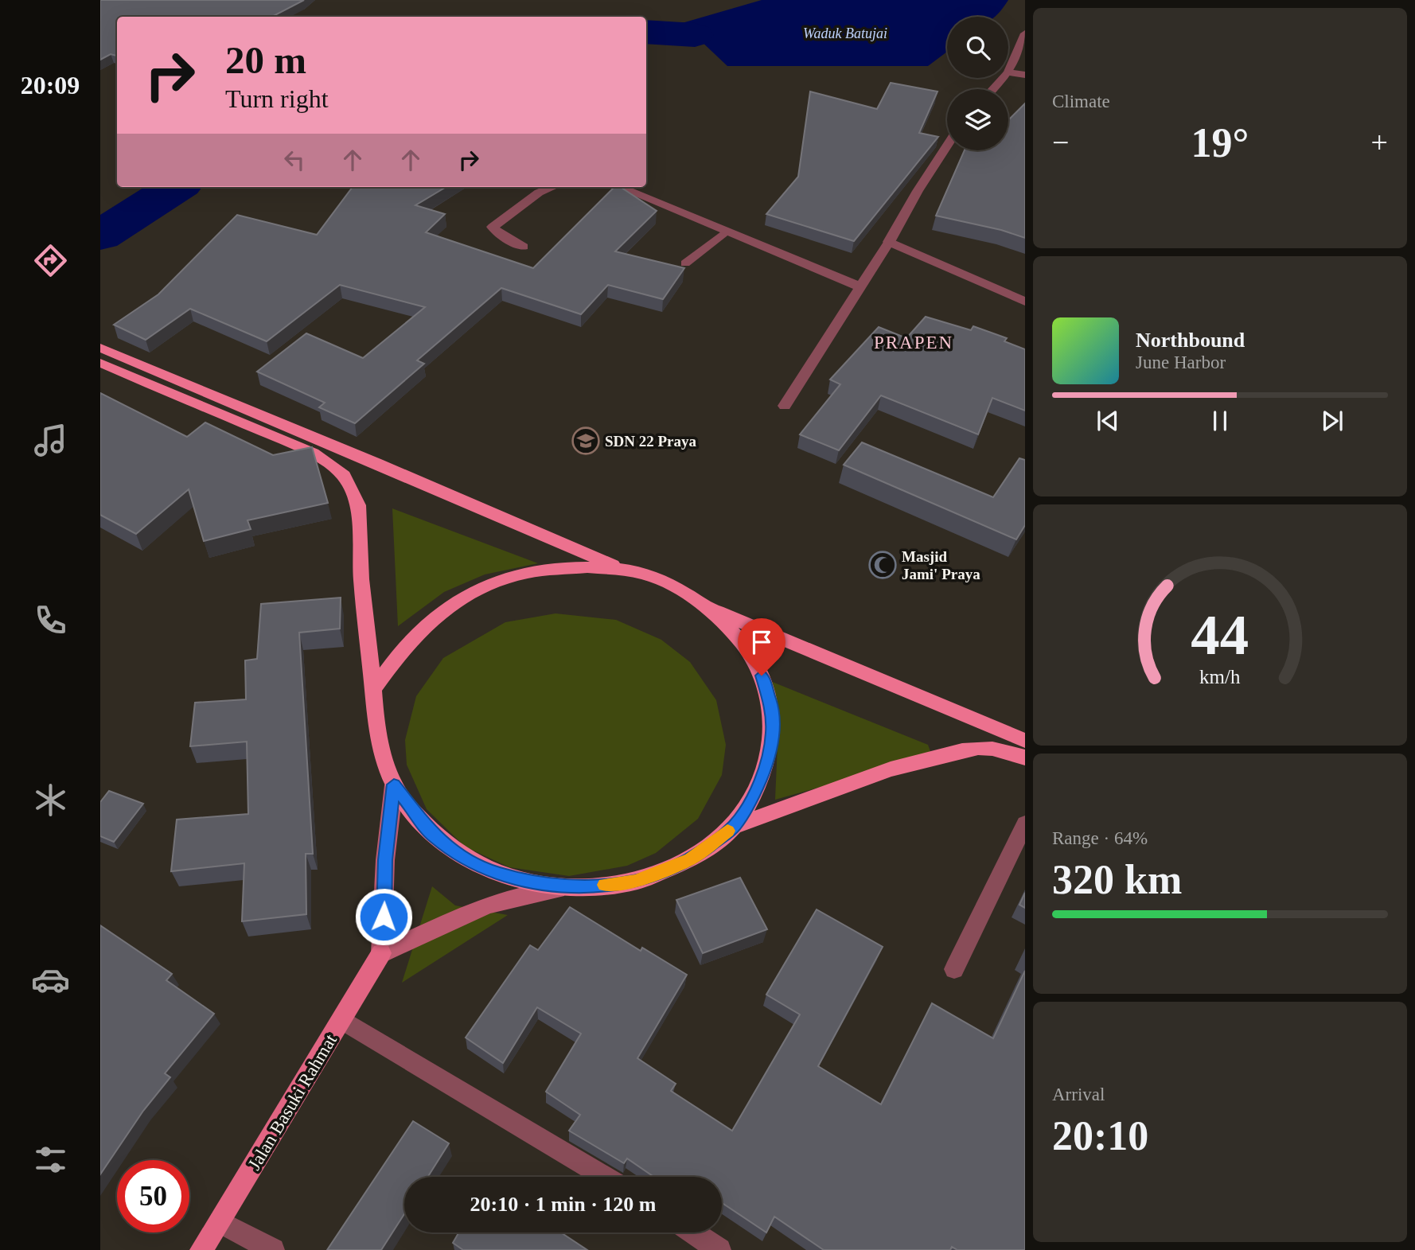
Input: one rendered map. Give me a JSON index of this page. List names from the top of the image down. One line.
{"streets":{"main road":["Jalan Basuki Rahmat"]},"districts":["PRAPEN"],"water":["Waduk Batujai"],"places":{"school or university":["SDN 22 Praya"],"mosque":["Masjid Jami' Praya"]},"page":{"tabs":"20:09","tile":["Climate",["Range · 64%","320 km"],["Arrival","20:10"]],"turn":["20 m","Turn right"],"heat":["−","19°","+"],"song":["Northbound","June Harbor"],"limit":"50","trip":"20:10 · 1 min · 120 m","gauge":["44","km/h"]}}
